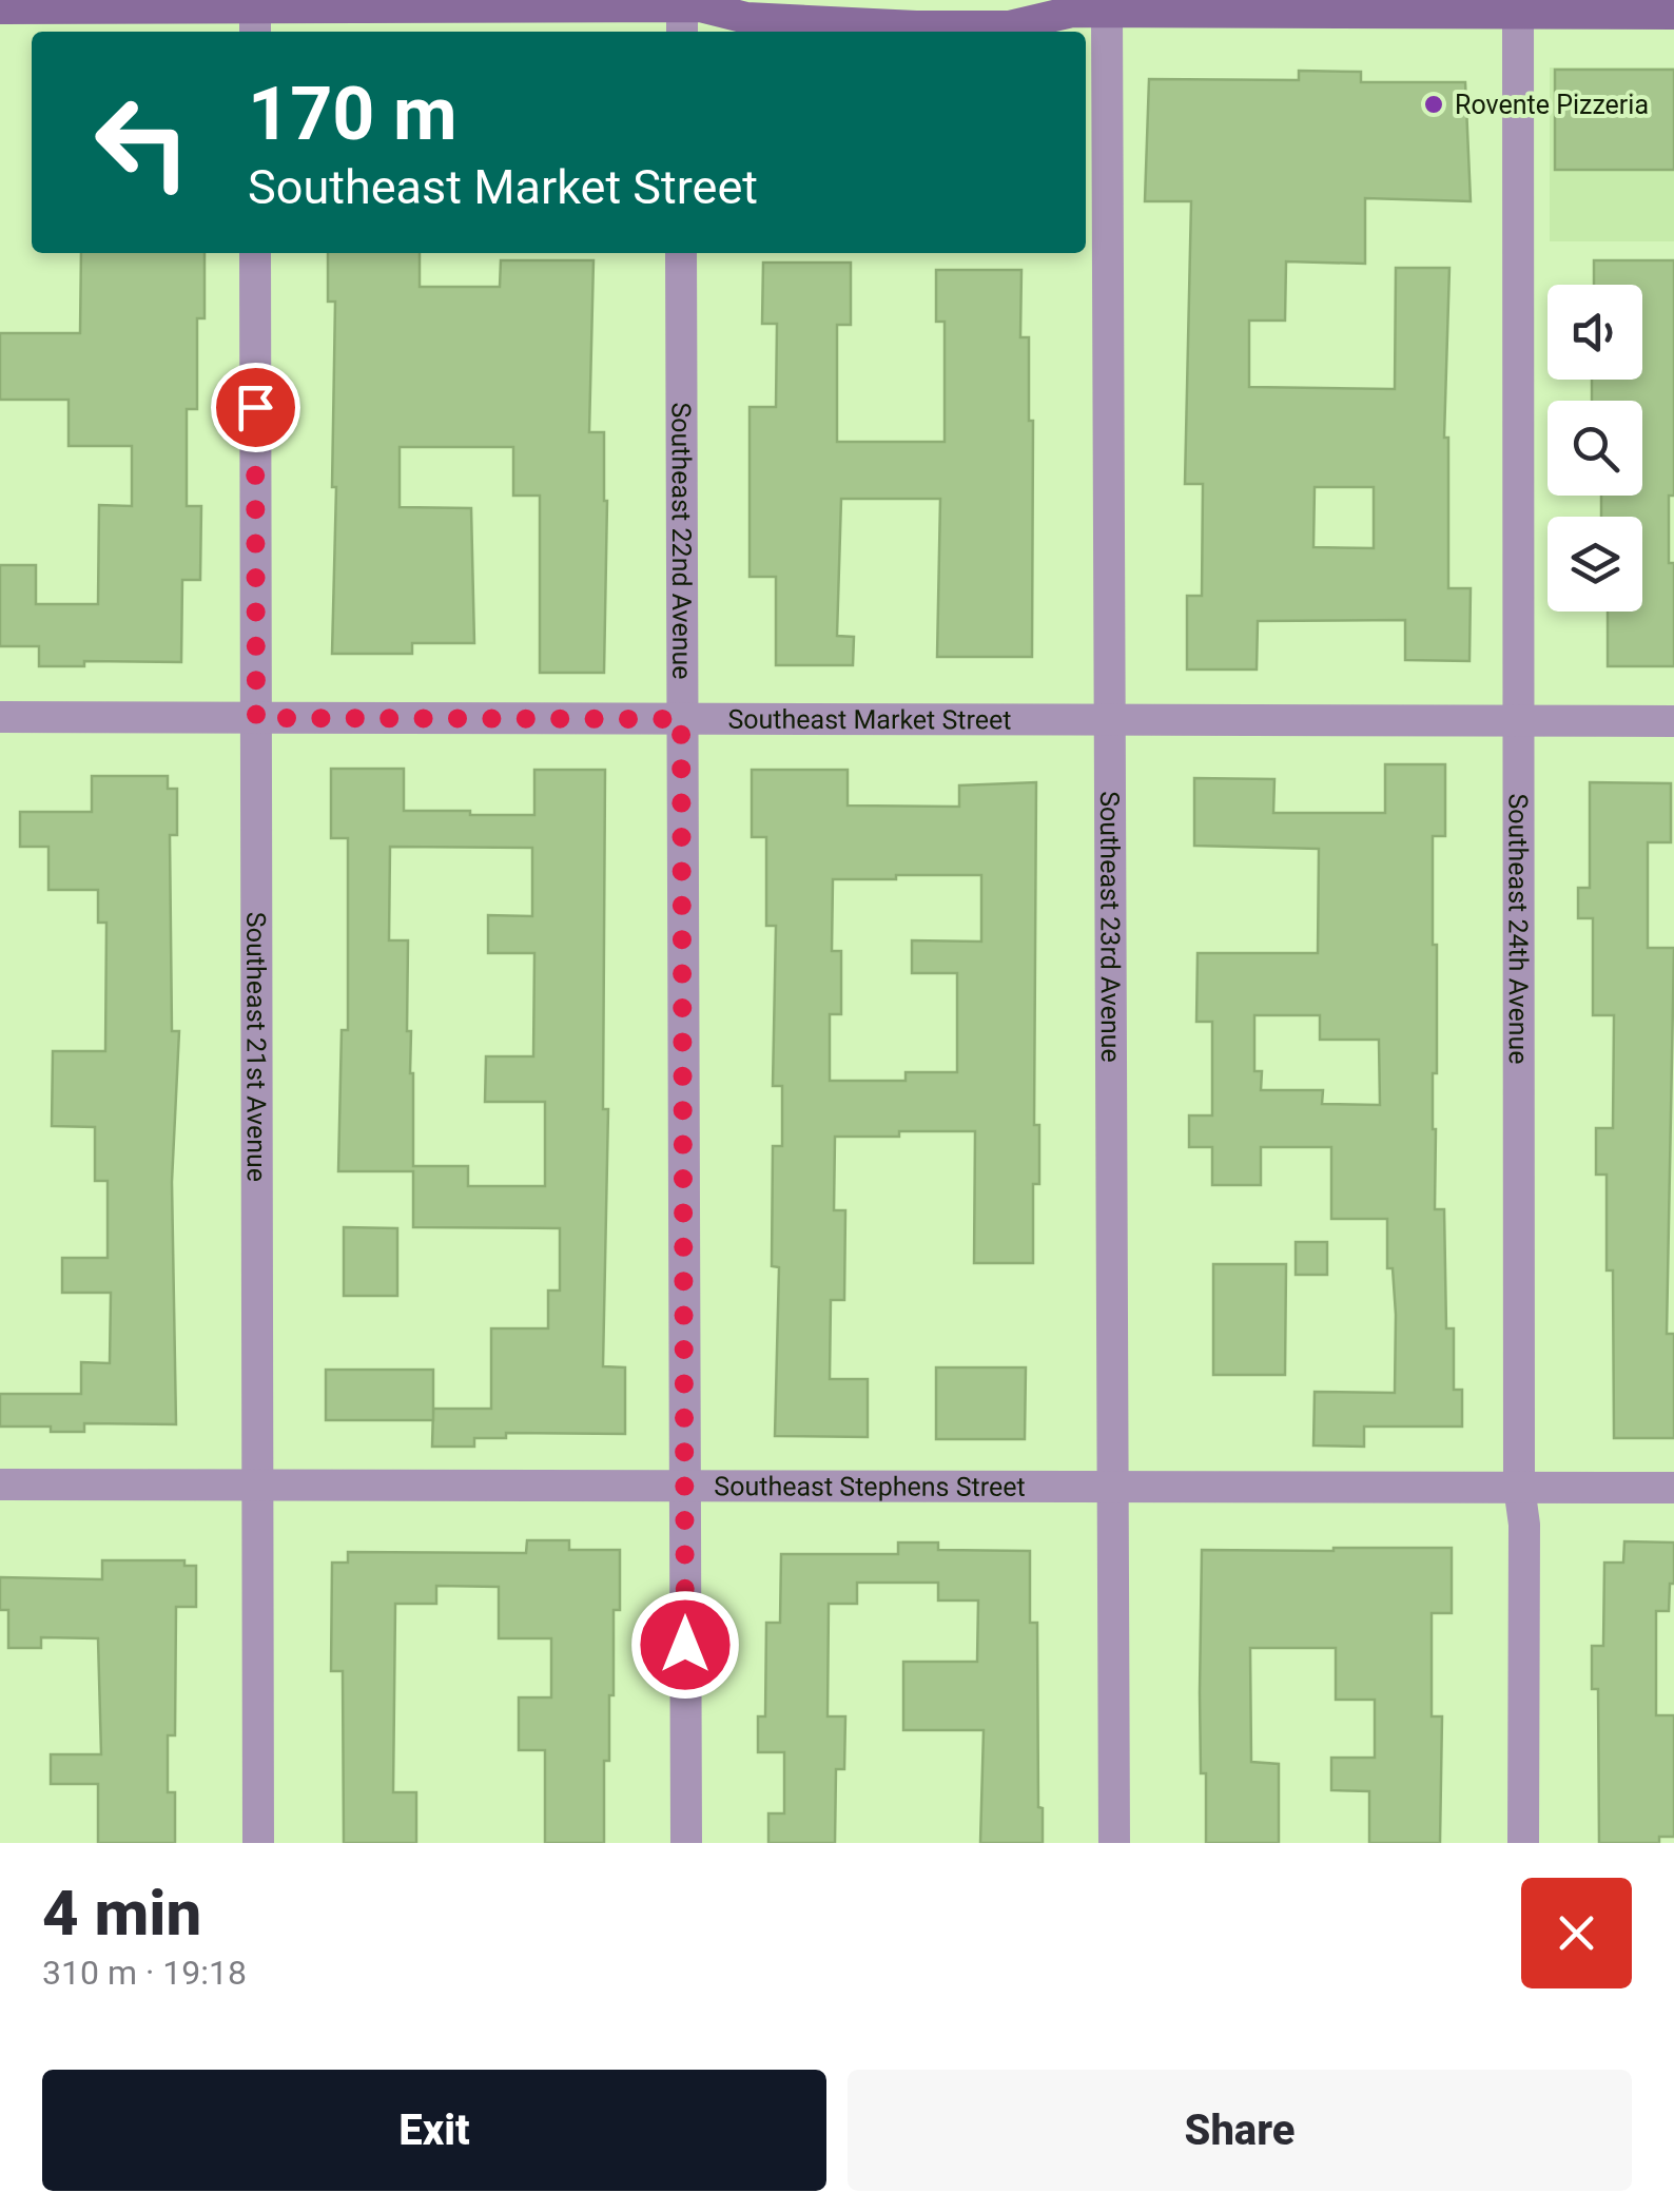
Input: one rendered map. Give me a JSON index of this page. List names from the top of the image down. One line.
{"streets":{"street":["Southeast 22nd Avenue","Southeast Market Street","Southeast 23rd Avenue","Southeast 24th Avenue","Southeast 21st Avenue","Southeast Stephens Street"]},"crossings":[["Southeast 22nd Avenue","Southeast Market Street"],["Southeast 22nd Avenue","Southeast Stephens Street"],["Southeast Market Street","Southeast 23rd Avenue"],["Southeast Market Street","Southeast 24th Avenue"],["Southeast Market Street","Southeast 21st Avenue"],["Southeast 23rd Avenue","Southeast Stephens Street"],["Southeast 24th Avenue","Southeast Stephens Street"],["Southeast 21st Avenue","Southeast Stephens Street"]],"places":["Rovente Pizzeria"],"page":{"turn":["170 m","Southeast Market Street"],"heading":["4 min","310 m · 19:18"],"buttons":["Exit","Share"]}}
